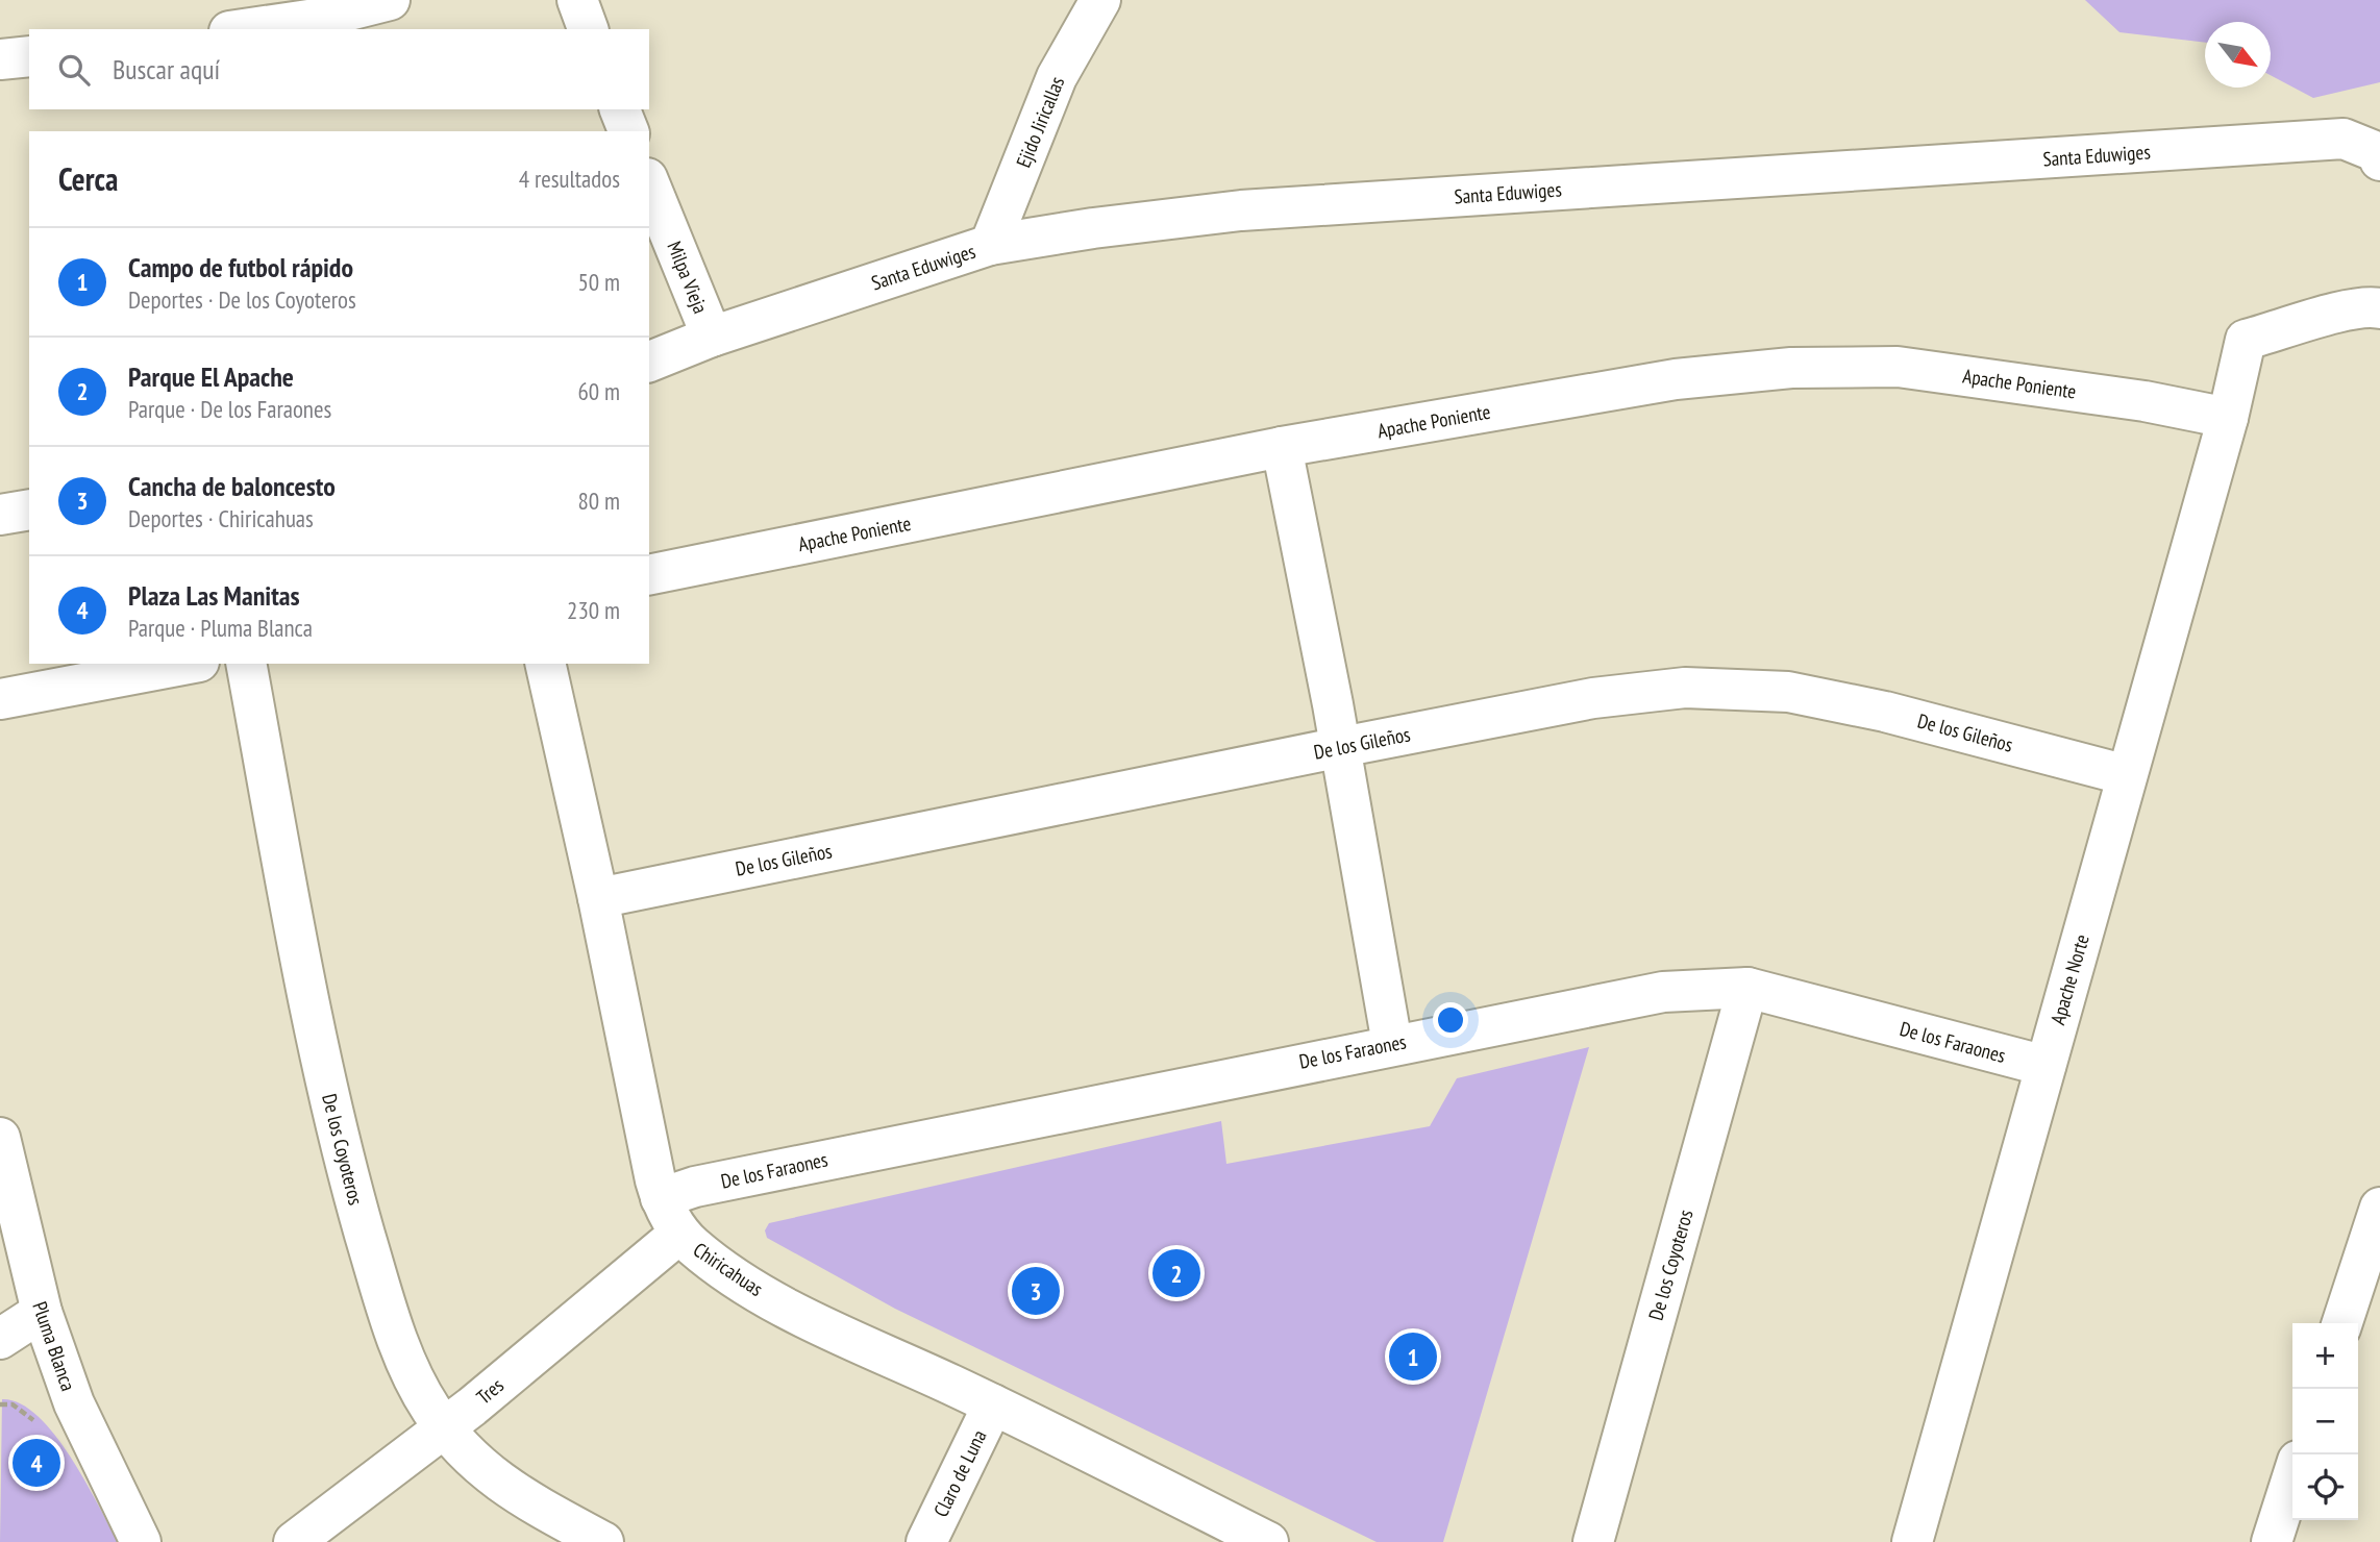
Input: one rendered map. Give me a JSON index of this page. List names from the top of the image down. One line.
{"streets":{"street":["Ejido Jiricallas","Santa Eduwiges","Milpa Vieja","Apache Poniente","De los Gileños","Apache Norte","De los Faraones","De los Coyoteros","Chiricahuas","Pluma Blanca","Tres","Claro de Luna"]},"crossings":[["Ejido Jiricallas","Santa Eduwiges"],["Santa Eduwiges","Milpa Vieja"],["Apache Poniente","Apache Norte"],["De los Gileños","Apache Norte"],["De los Gileños","Chiricahuas"],["Apache Norte","De los Faraones"],["De los Faraones","De los Coyoteros"],["De los Faraones","Chiricahuas"],["De los Coyoteros","Tres"],["Chiricahuas","Tres"],["Chiricahuas","Claro de Luna"]],"north":"bottom right","page":{"search":"Buscar aquí","heading":["Cerca","4 resultados"],"list":[{"mark":"1","name":"Campo de futbol rápido","note":"Deportes · De los Coyoteros","value":"50 m"},{"mark":"2","name":"Parque El Apache","note":"Parque · De los Faraones","value":"60 m"},{"mark":"3","name":"Cancha de baloncesto","note":"Deportes · Chiricahuas","value":"80 m"},{"mark":"4","name":"Plaza Las Manitas","note":"Parque · Pluma Blanca","value":"230 m"}],"pins":["2","3","1","4"],"map_buttons":["+","−"]}}
